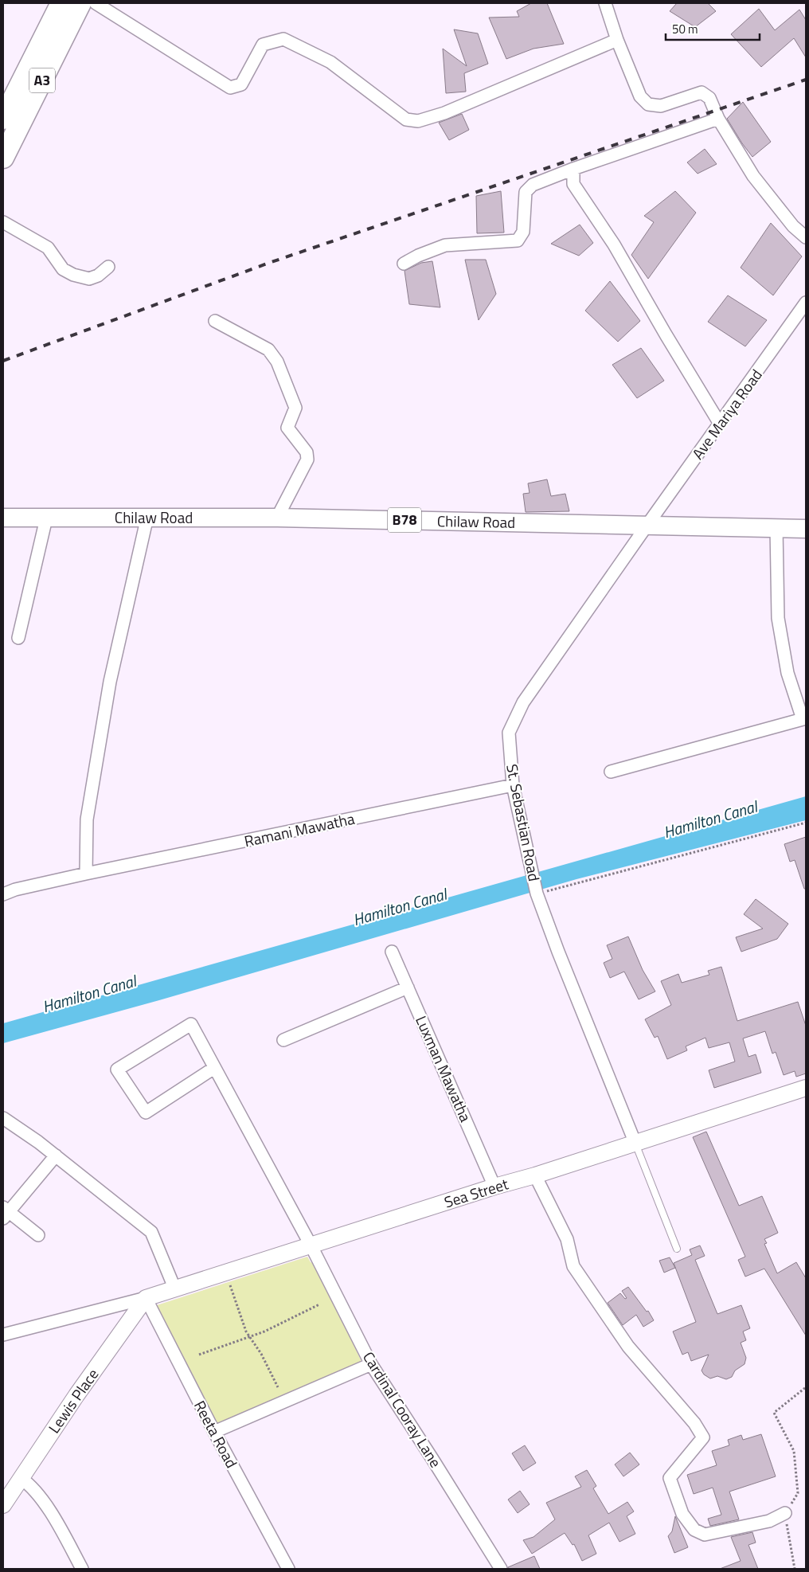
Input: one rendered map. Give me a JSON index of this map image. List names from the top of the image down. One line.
{"streets":{"highway":["A3"],"main road":["Chilaw Road","B78"],"street":["Ave Mariya Road","St. Sebastian Road","Ramani Mawatha","Luxman Mawatha","Sea Street","Lewis Place","Cardinal Cooray Lane","Reeta Road"]},"crossings":[["Ave Mariya Road","Chilaw Road"],["Ave Mariya Road","St. Sebastian Road"],["Chilaw Road","St. Sebastian Road"],["St. Sebastian Road","Ramani Mawatha"],["St. Sebastian Road","Sea Street"],["Luxman Mawatha","Sea Street"],["Sea Street","Lewis Place"],["Sea Street","Cardinal Cooray Lane"],["Sea Street","Reeta Road"],["Lewis Place","Reeta Road"]],"water":["Hamilton Canal"],"scale_bar":"50 m"}
